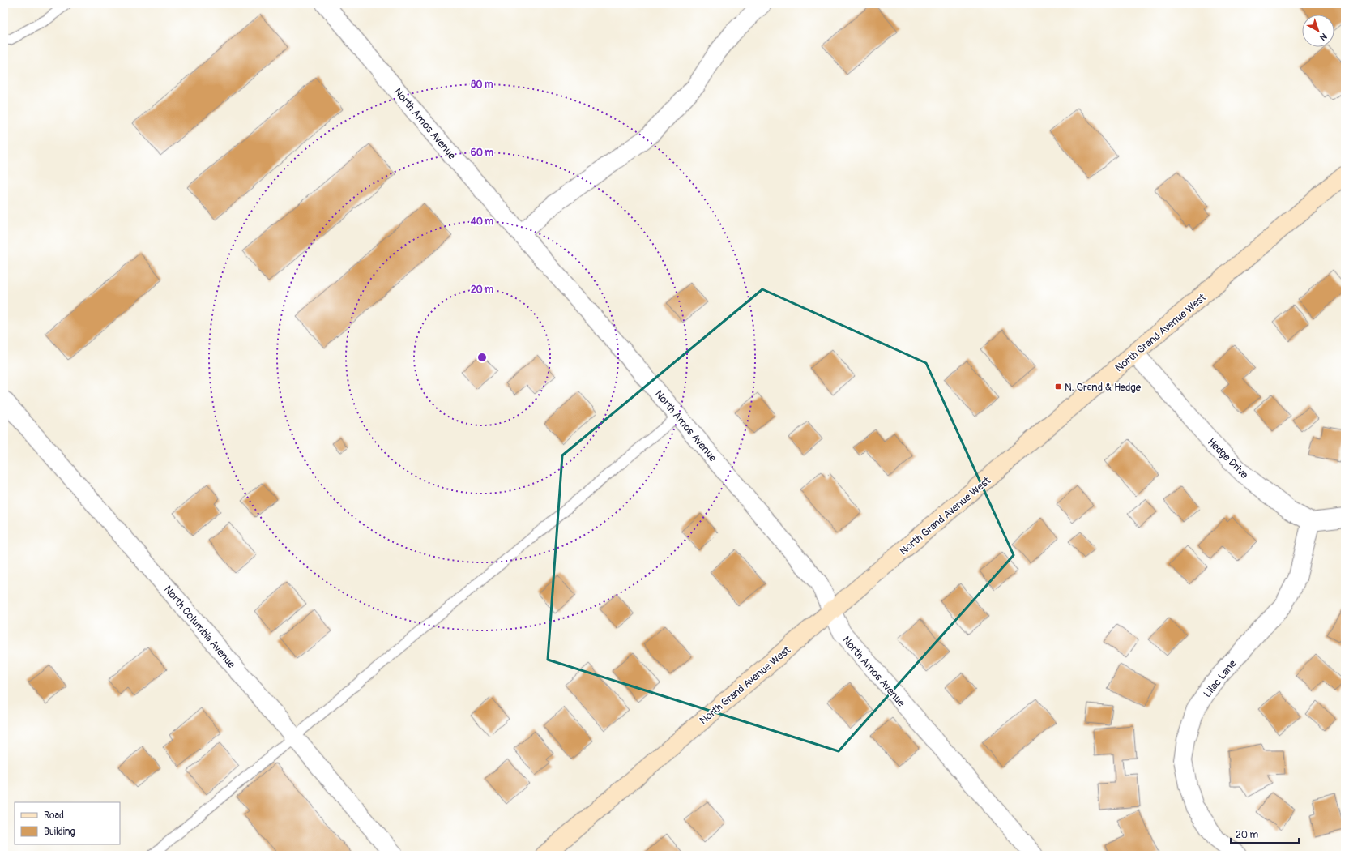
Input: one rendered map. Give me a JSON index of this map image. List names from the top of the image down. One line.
{"streets":{"main road":["North Grand Avenue West"],"street":["North Amos Avenue","Hedge Drive","North Columbia Avenue","Lilac Lane"]},"crossings":[["North Amos Avenue","North Grand Avenue West"],["North Grand Avenue West","Hedge Drive"],["Hedge Drive","Lilac Lane"]],"places":{"transit":["N. Grand & Hedge"]},"legend":["Road","Building"],"scale_bar":"20 m","north":"bottom right","rings":["80 m","60 m","40 m","20 m"]}
